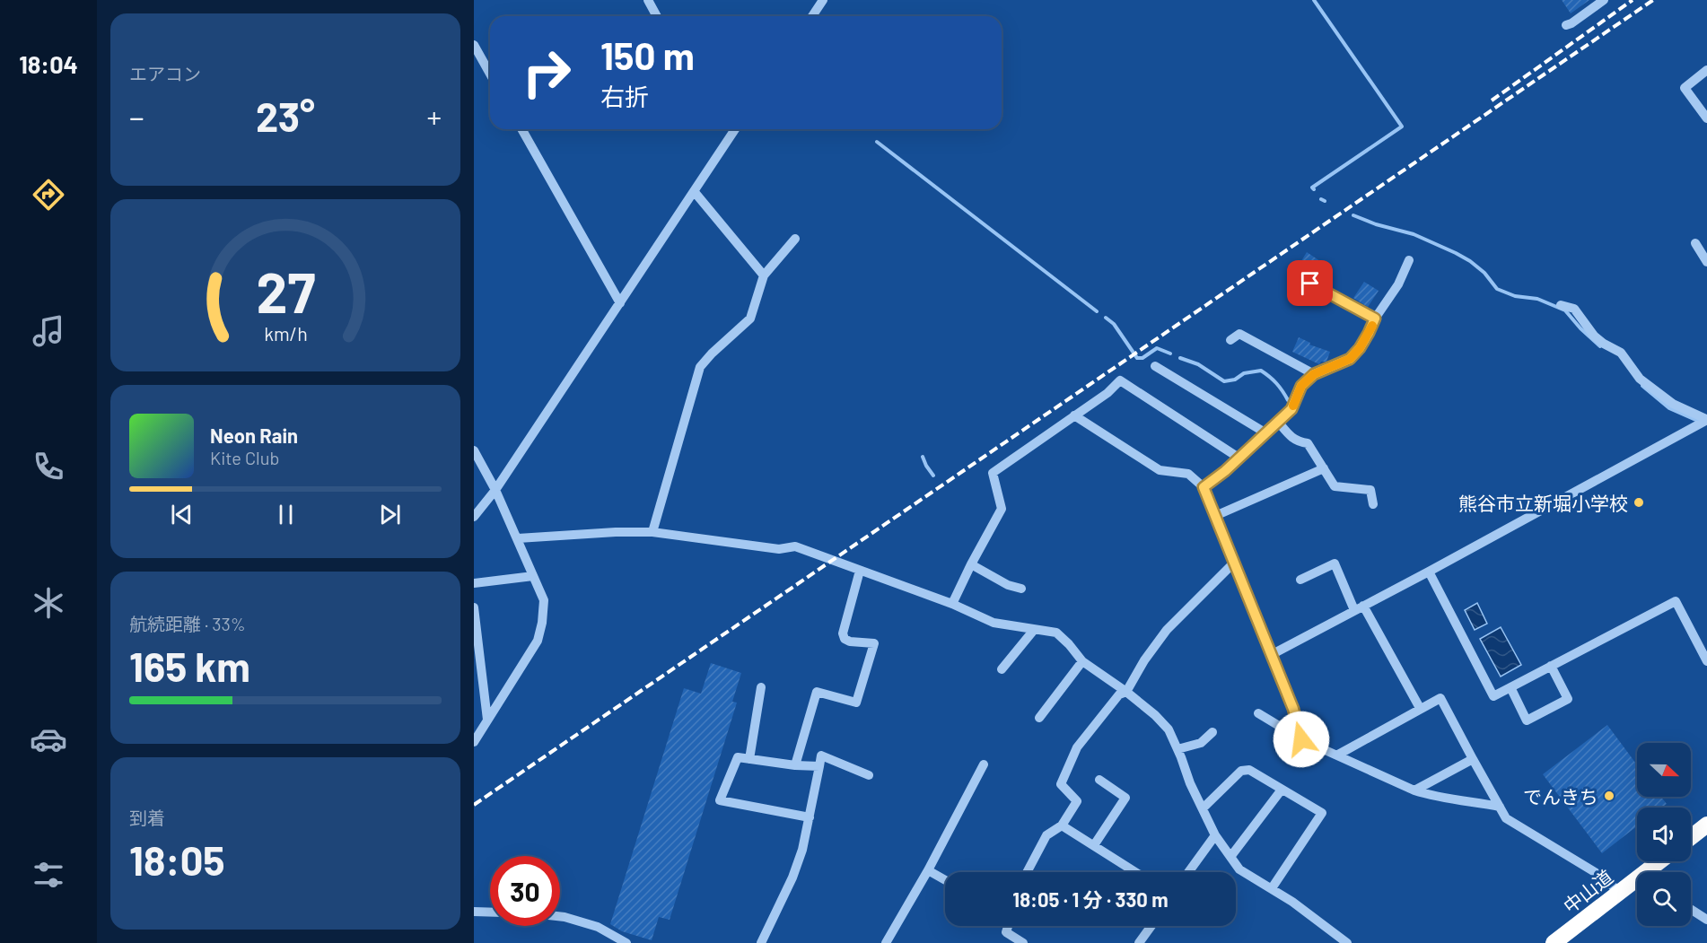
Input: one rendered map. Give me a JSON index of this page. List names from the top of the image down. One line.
{"streets":{"highway":["中山道"]},"places":["熊谷市立新堀小学校","でんきち"],"north":"right","page":{"tabs":"18:04","tile":["エアコン",["航続距離 · 33%","165 km"],["到着","18:05"]],"turn":["150 m","右折"],"heat":["−","23°","+"],"song":["Neon Rain","Kite Club"],"limit":"30","trip":"18:05 · 1 分 · 330 m","gauge":["27","km/h"]}}
